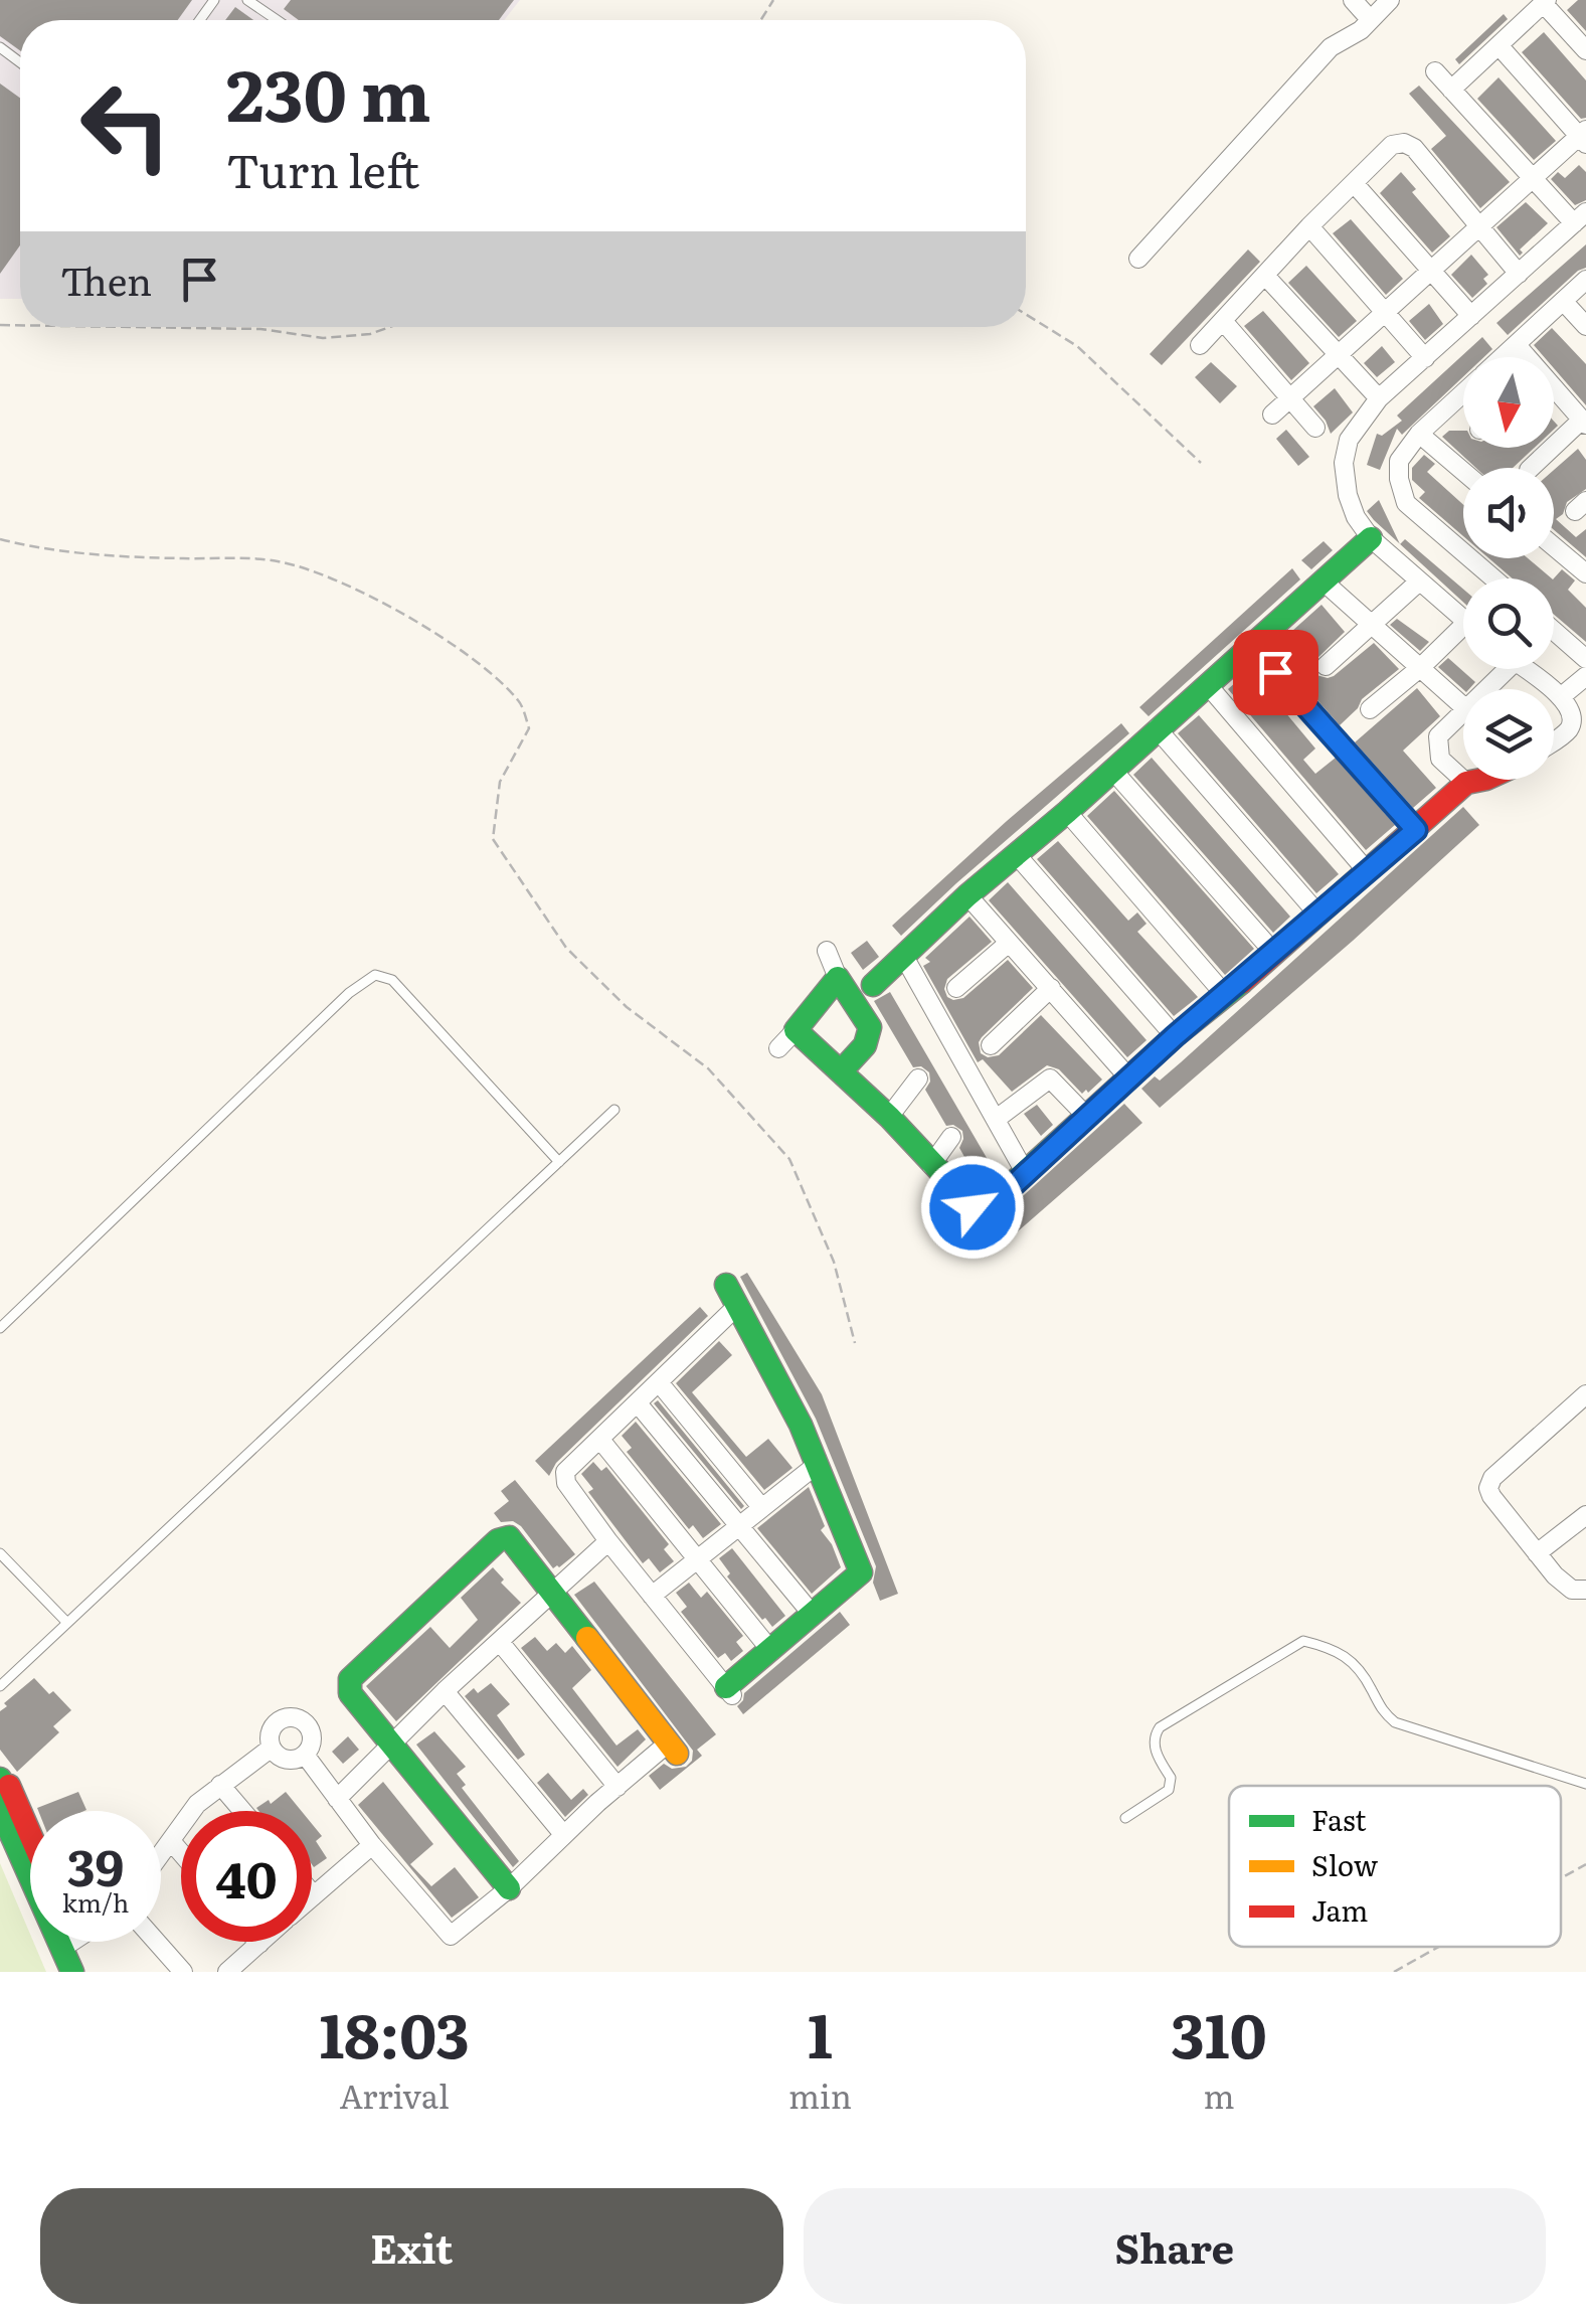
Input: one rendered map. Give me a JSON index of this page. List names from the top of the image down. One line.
{"legend":["Fast","Slow","Jam"],"north":"bottom","page":{"turn":["230 m","Turn left"],"then":"Then","speed":"39 km/h","limit":"40","eta":["18:03","Arrival","1","min","310","m"],"buttons":["Exit","Share"]}}
